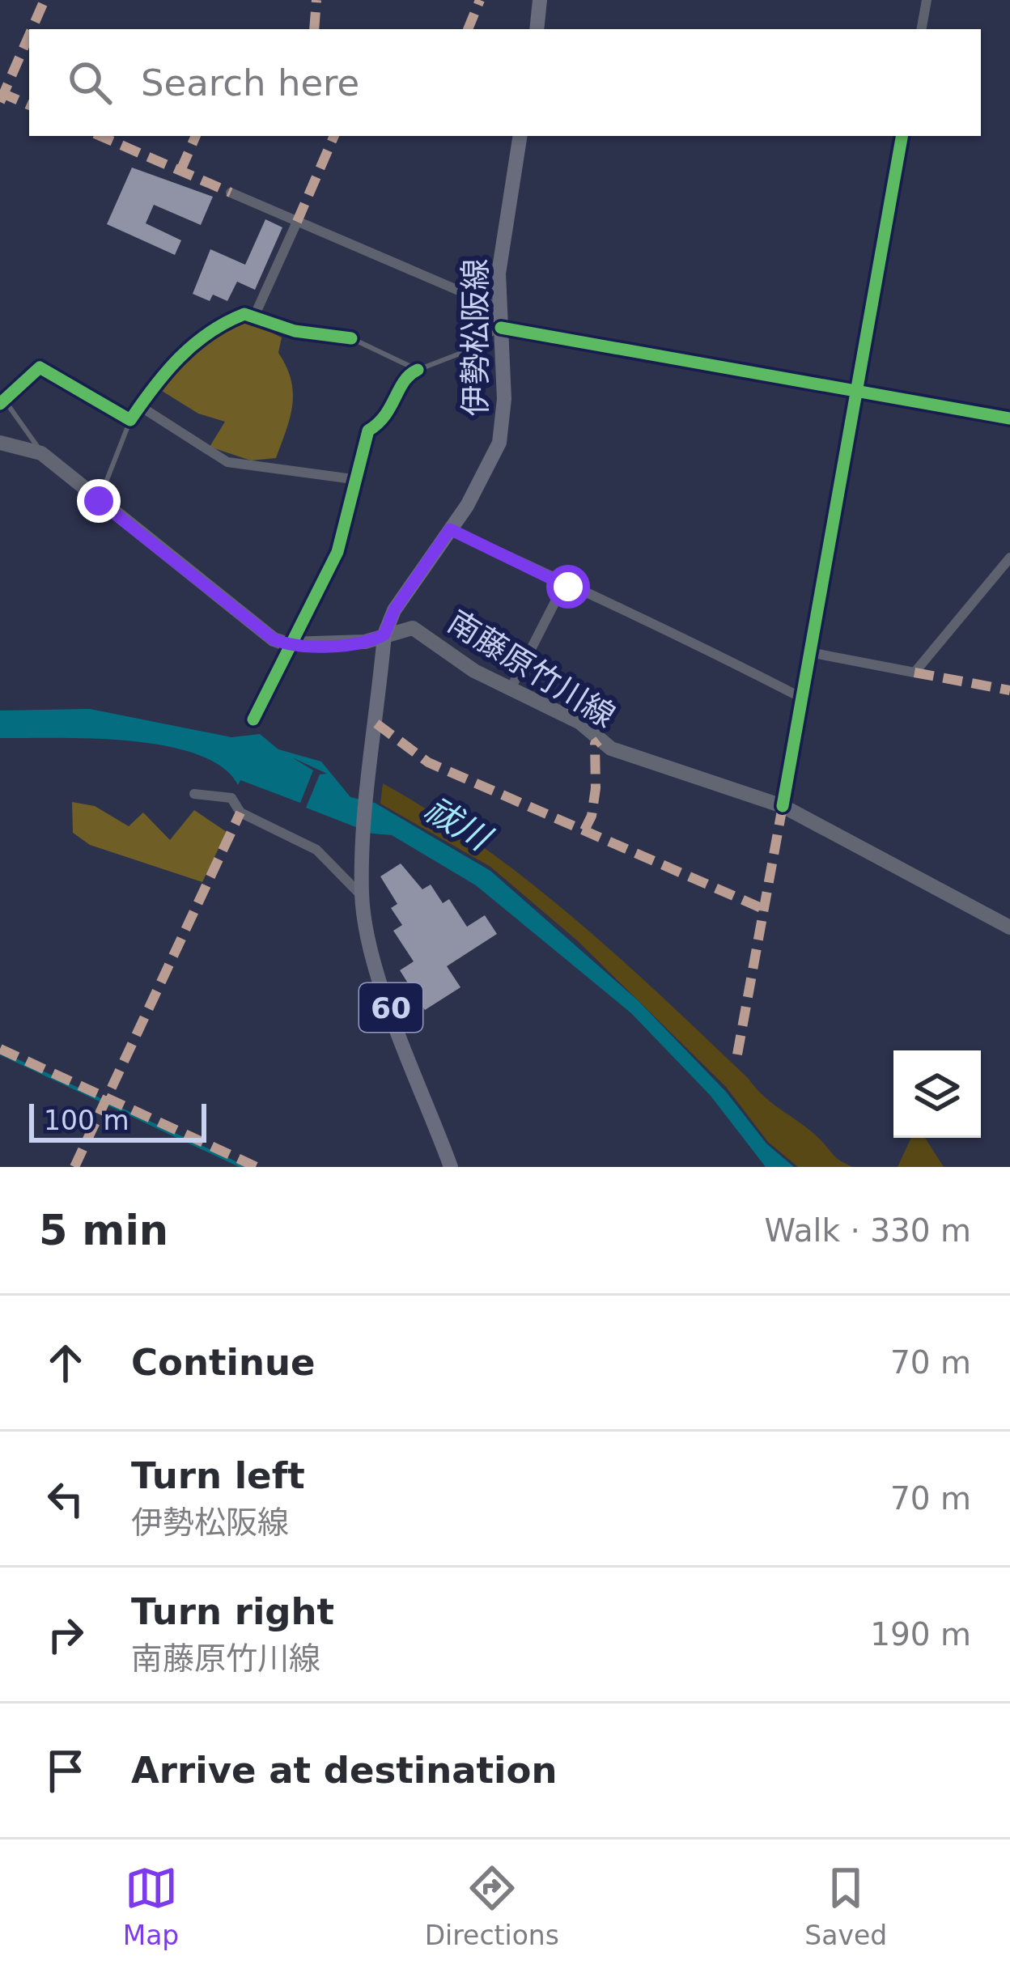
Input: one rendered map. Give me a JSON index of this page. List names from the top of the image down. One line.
{"streets":{"main road":["伊勢松阪線","南藤原竹川線","60"]},"crossings":[["伊勢松阪線","南藤原竹川線"]],"water":["祓川"],"scale_bar":"100 m","page":{"search":"Search here","scale":"100 m","heading":["5 min","Walk · 330 m"],"list":[["Continue","70 m"],["Turn left","伊勢松阪線","70 m"],["Turn right","南藤原竹川線","190 m"],"Arrive at destination"],"nav":["Map","Directions","Saved"]}}
